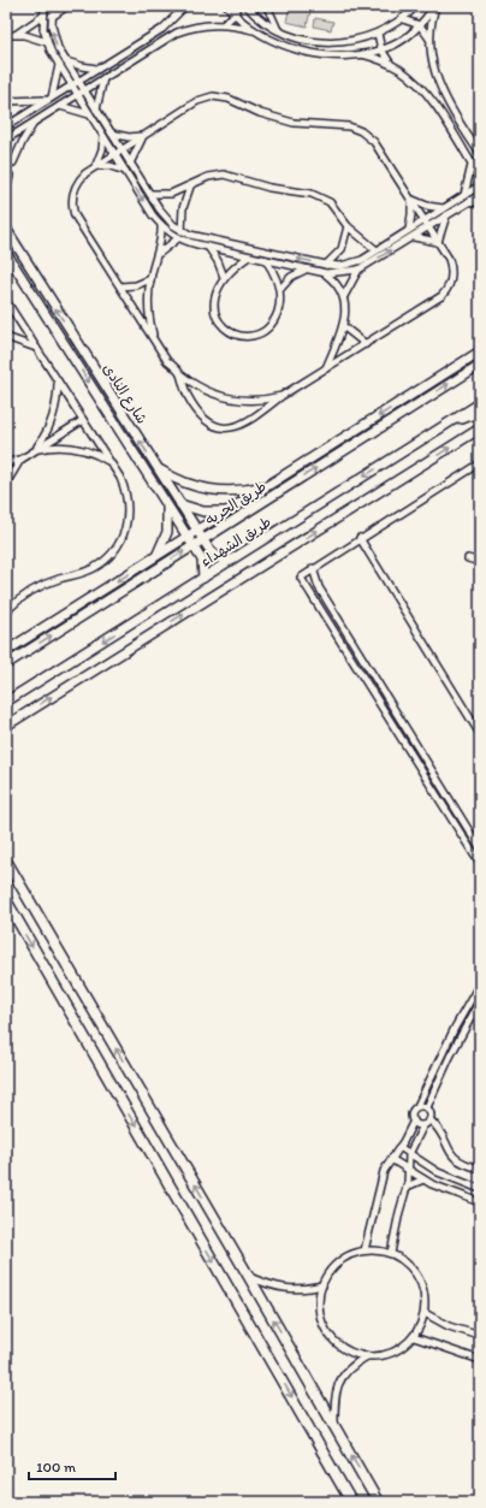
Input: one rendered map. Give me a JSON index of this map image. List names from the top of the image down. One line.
{"streets":{"street":["شارع النادى","طريق الحريه","طريق الشهداء"]},"crossings":[["شارع النادى","طريق الحريه"],["شارع النادى","طريق الشهداء"]],"scale_bar":"100 m"}
